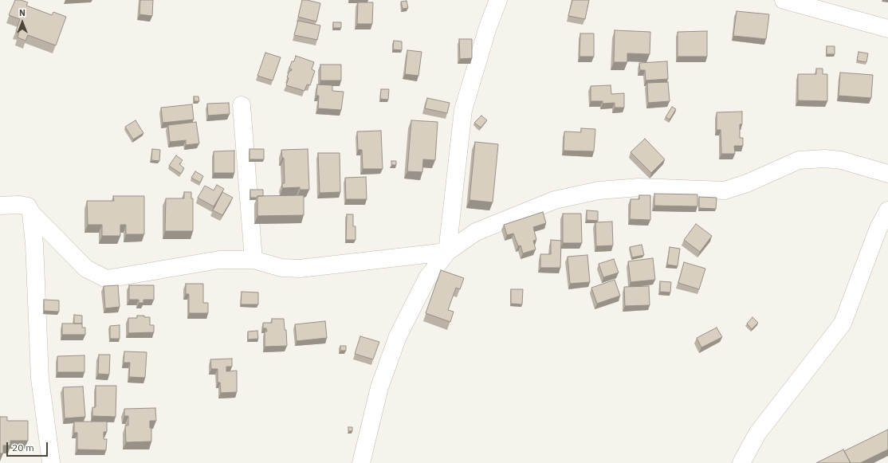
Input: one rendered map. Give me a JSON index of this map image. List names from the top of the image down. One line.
{"scale_bar":"20 m","north":"top"}
